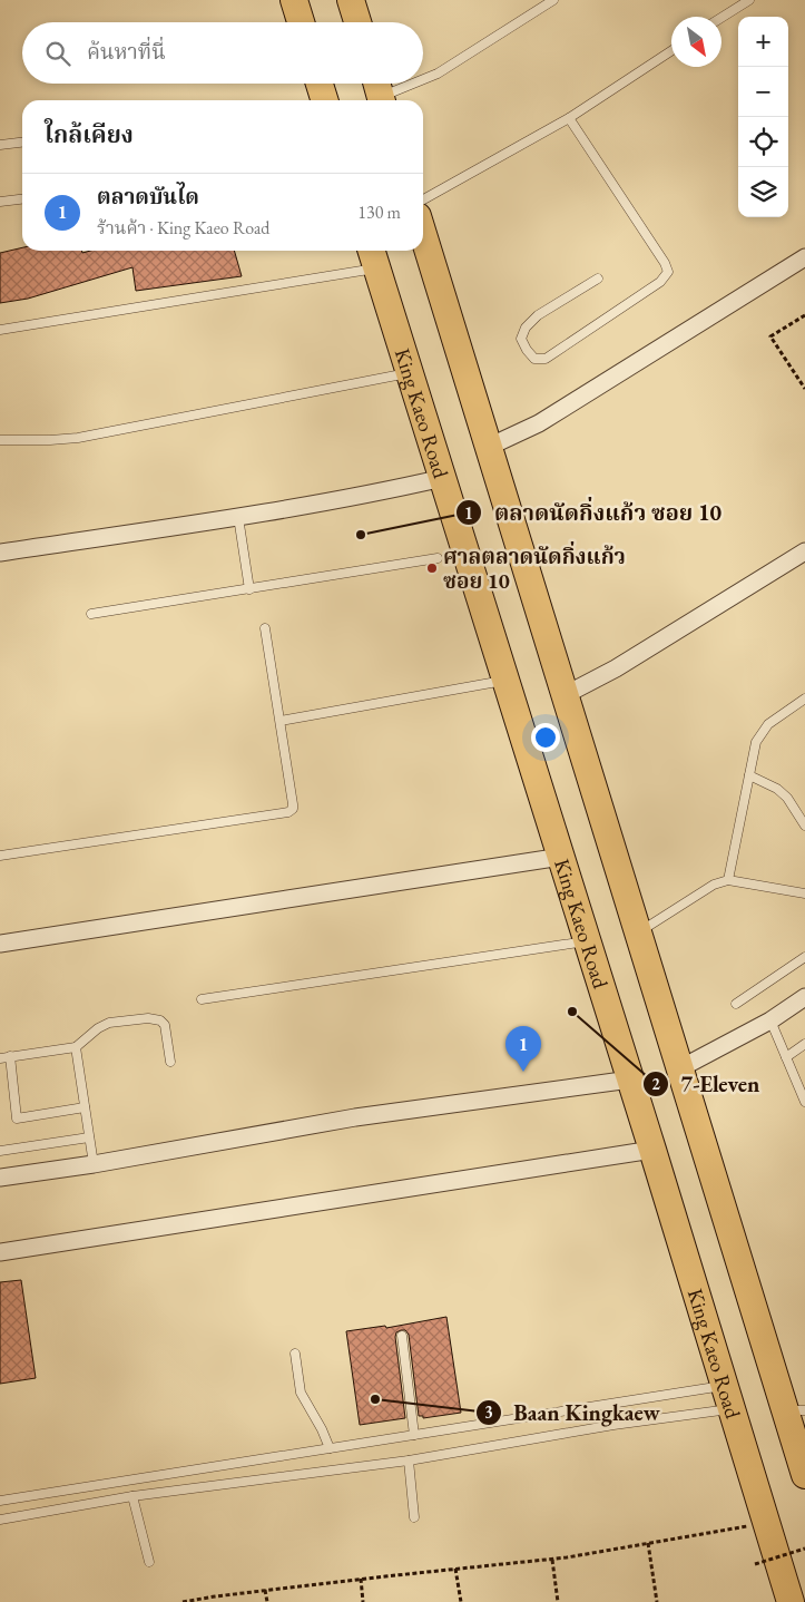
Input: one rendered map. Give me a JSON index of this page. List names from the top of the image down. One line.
{"streets":{"main road":["King Kaeo Road"]},"places":["ตลาดนัดกิ่งแก้ว ซอย 10","ศาลตลาดนัดกิ่งแก้ว ซอย 10","7-Eleven","Baan Kingkaew"],"north":"bottom right","page":{"map_buttons":["+","−"],"search":"ค้นหาที่นี่","heading":"ใกล้เคียง","list":[{"mark":"1","name":"ตลาดบันได","note":"ร้านค้า · King Kaeo Road","value":"130 m"}],"pins":"1"}}
